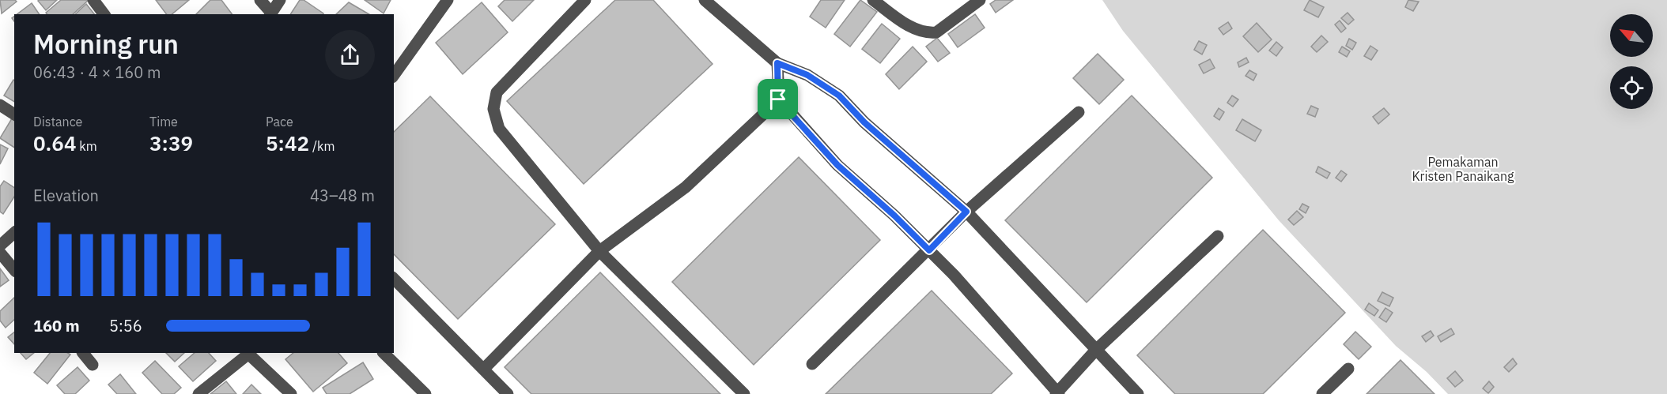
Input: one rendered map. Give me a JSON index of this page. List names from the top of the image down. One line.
{"parks":["Pemakaman Kristen Panaikang"],"north":"top left","page":{"heading":["Morning run","06:43 · 4 × 160 m"],"stats":[["Distance","0.64 km"],["Time","3:39"],["Pace","5:42 /km"]],"chart":["Elevation","43–48 m"],"list":[{"name":"160 m","note":"5:56"}]}}
